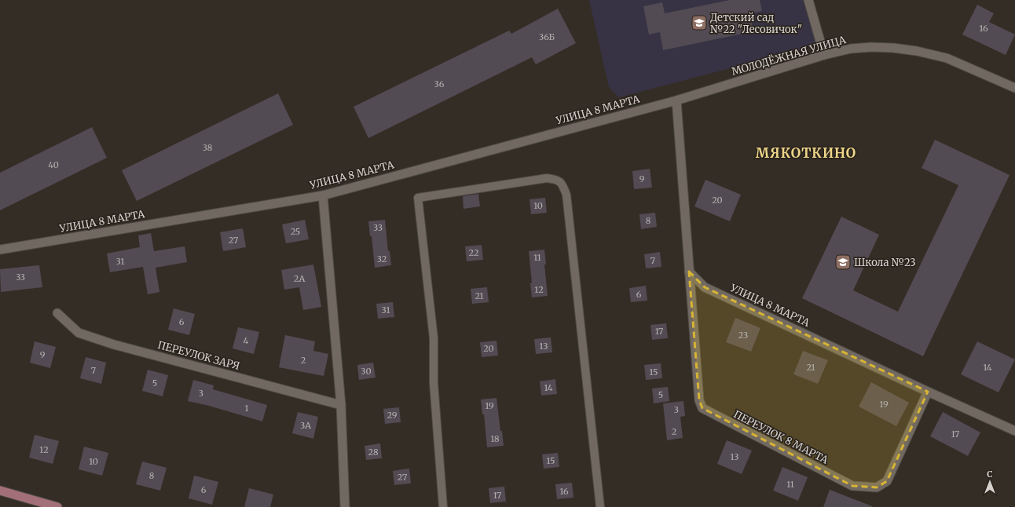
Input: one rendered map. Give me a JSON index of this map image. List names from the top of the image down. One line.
{"streets":{"street":["МОЛОДЁЖНАЯ УЛИЦА","УЛИЦА 8 МАРТА","ПЕРЕУЛОК ЗАРЯ","ПЕРЕУЛОК 8 МАРТА"]},"crossings":[["МОЛОДЁЖНАЯ УЛИЦА","УЛИЦА 8 МАРТА"],["УЛИЦА 8 МАРТА","ПЕРЕУЛОК 8 МАРТА"]],"districts":["МЯКОТКИНО"],"places":{"school or university":["Детский сад №22 \"Лесовичок\"","Школа №23"]},"house_numbers":["16","36Б","36","38","40","9","20","10","8","33","25","27","22","11","32","7","31","33","2А","12","6","21","31","6","17","23","4","13","20","9","2","21","14","7","30","15","5","14","3","5","19","19","1","3","29","3А","2","17","18","12","28","13","15","10","8","27","11","6","16","17"],"north":"top"}
